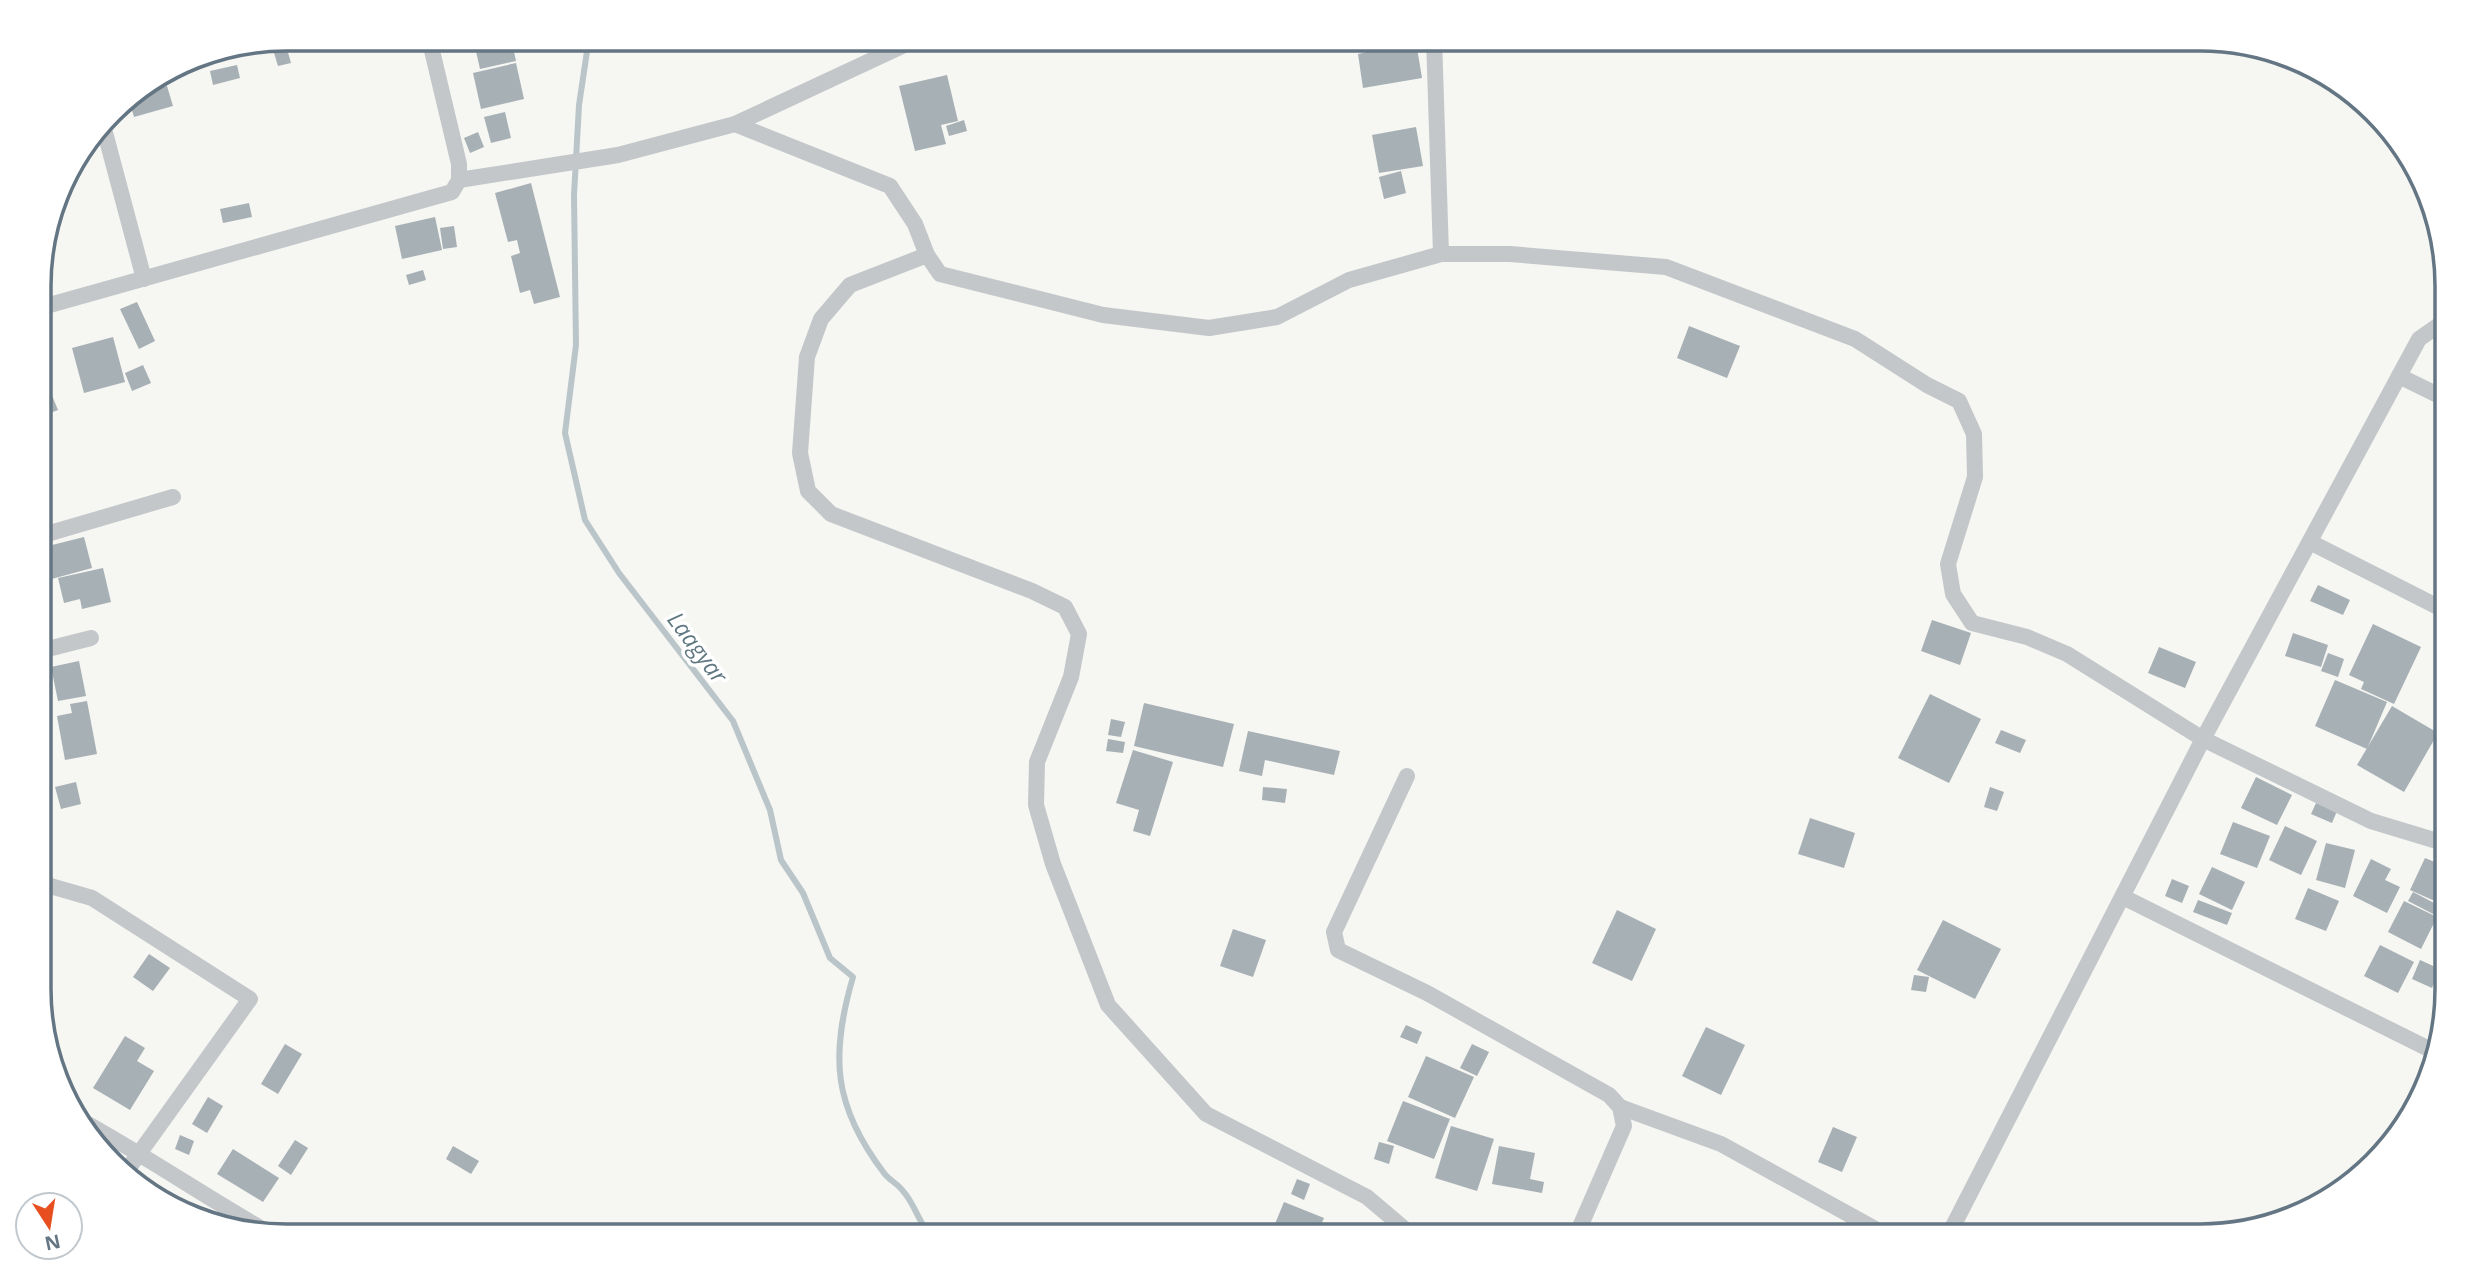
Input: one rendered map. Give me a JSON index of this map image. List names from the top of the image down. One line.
{"water":["Laagyar"],"north":"bottom"}
